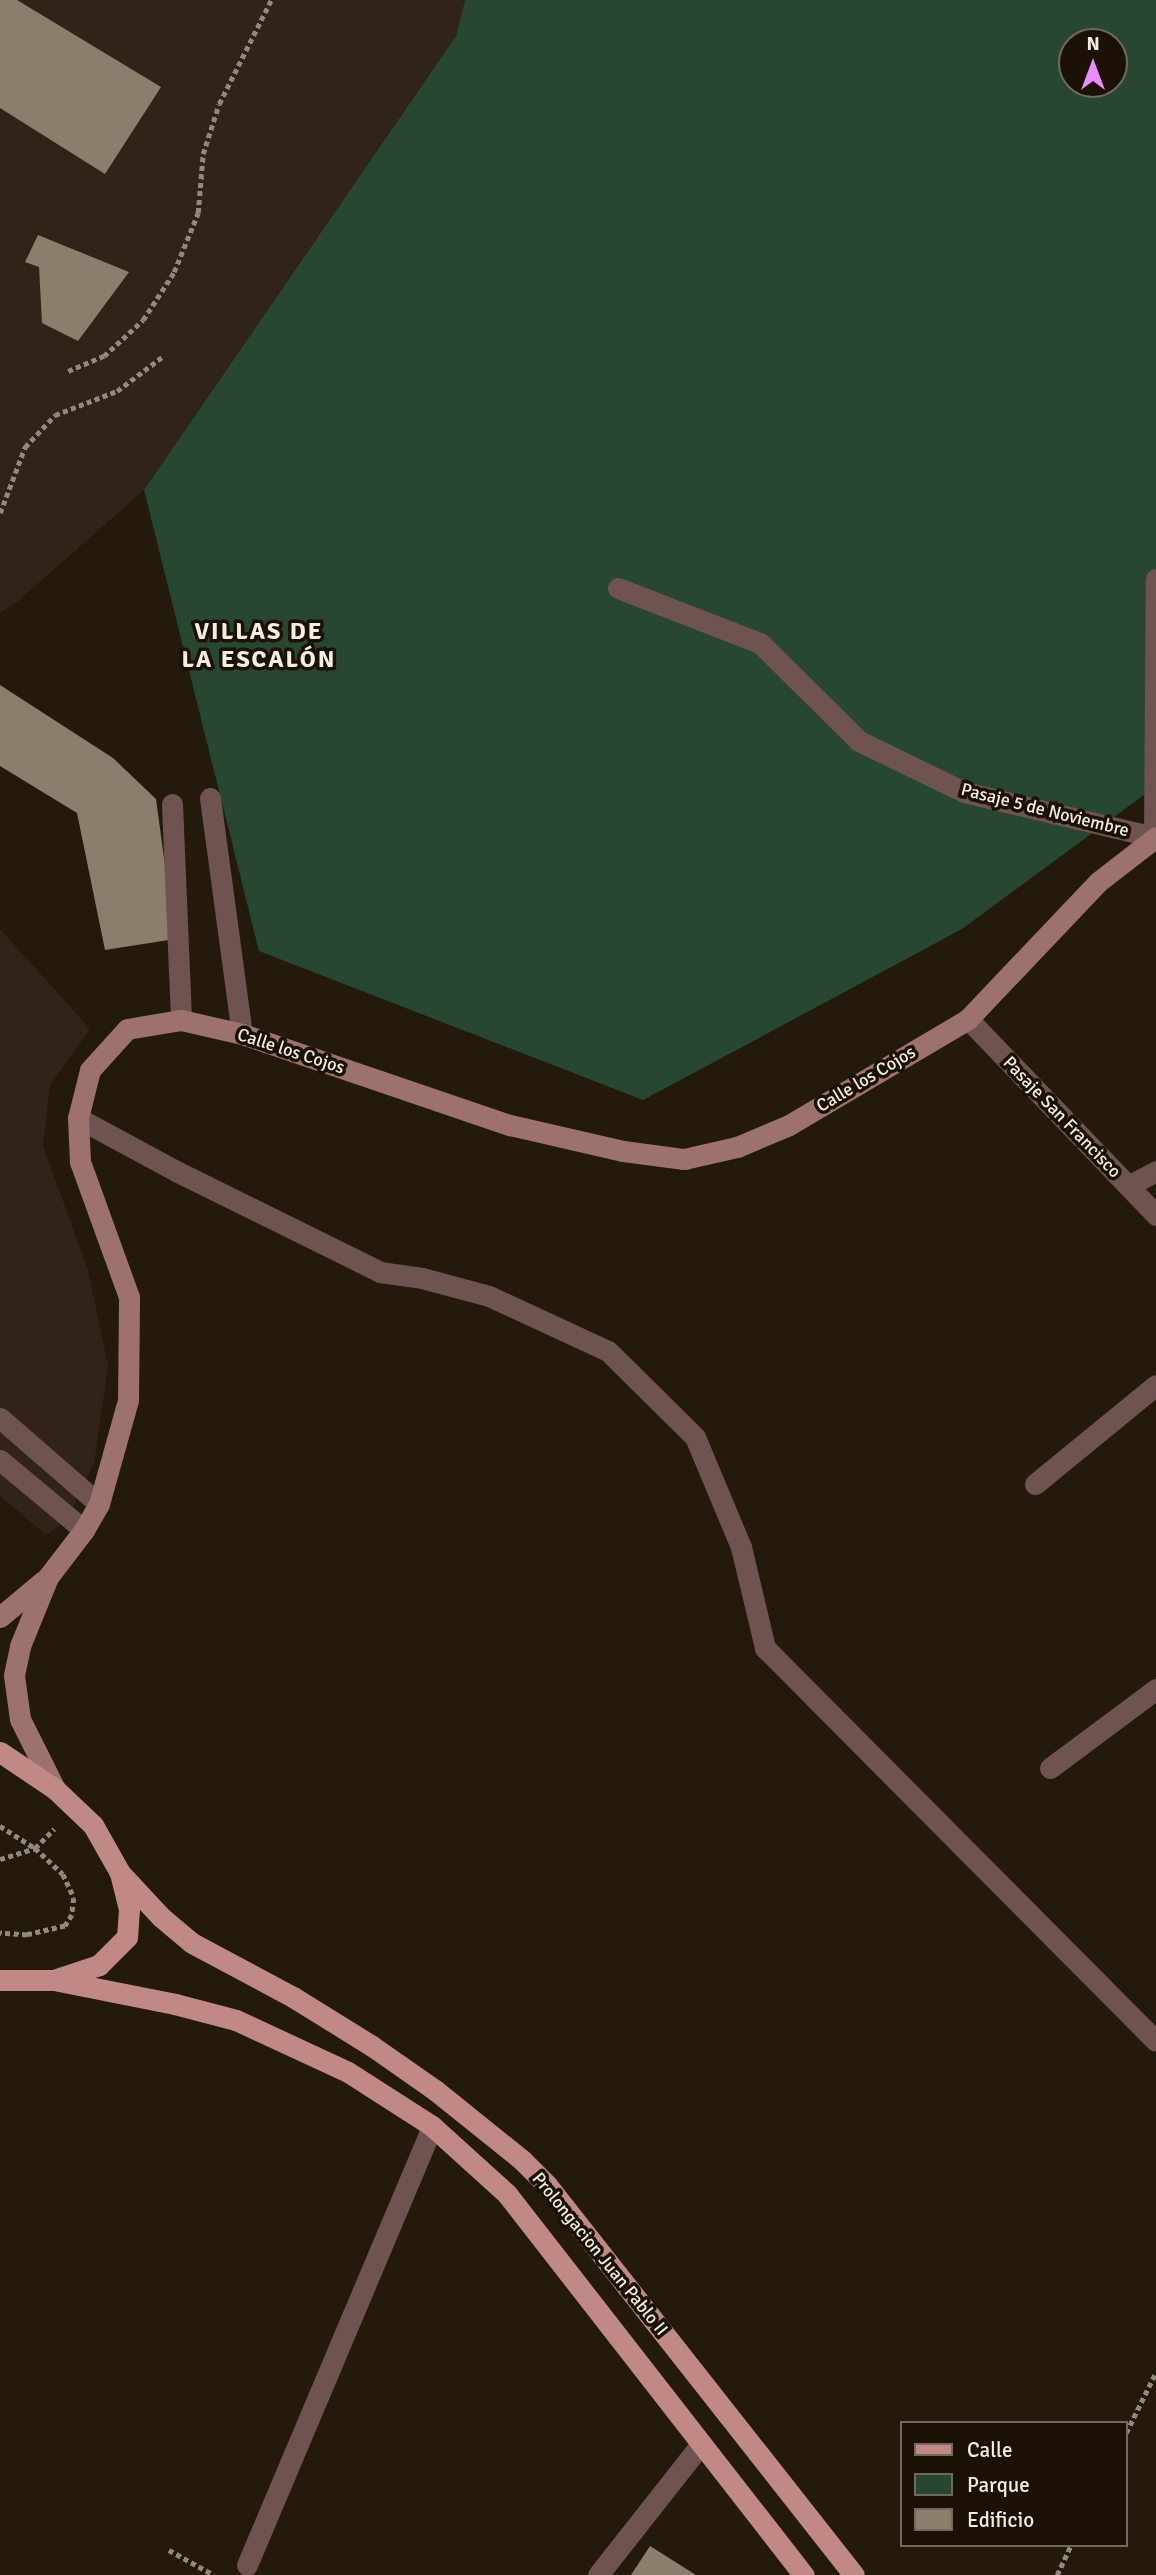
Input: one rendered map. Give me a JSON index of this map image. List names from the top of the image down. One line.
{"streets":{"main road":["Prolongacion Juan Pablo II"],"street":["Pasaje 5 de Noviembre","Calle los Cojos","Pasaje San Francisco"]},"crossings":[["Pasaje 5 de Noviembre","Calle los Cojos"],["Calle los Cojos","Pasaje San Francisco"]],"districts":["VILLAS DE LA ESCALÓN"],"legend":["Calle","Parque","Edificio"],"north":"top"}
